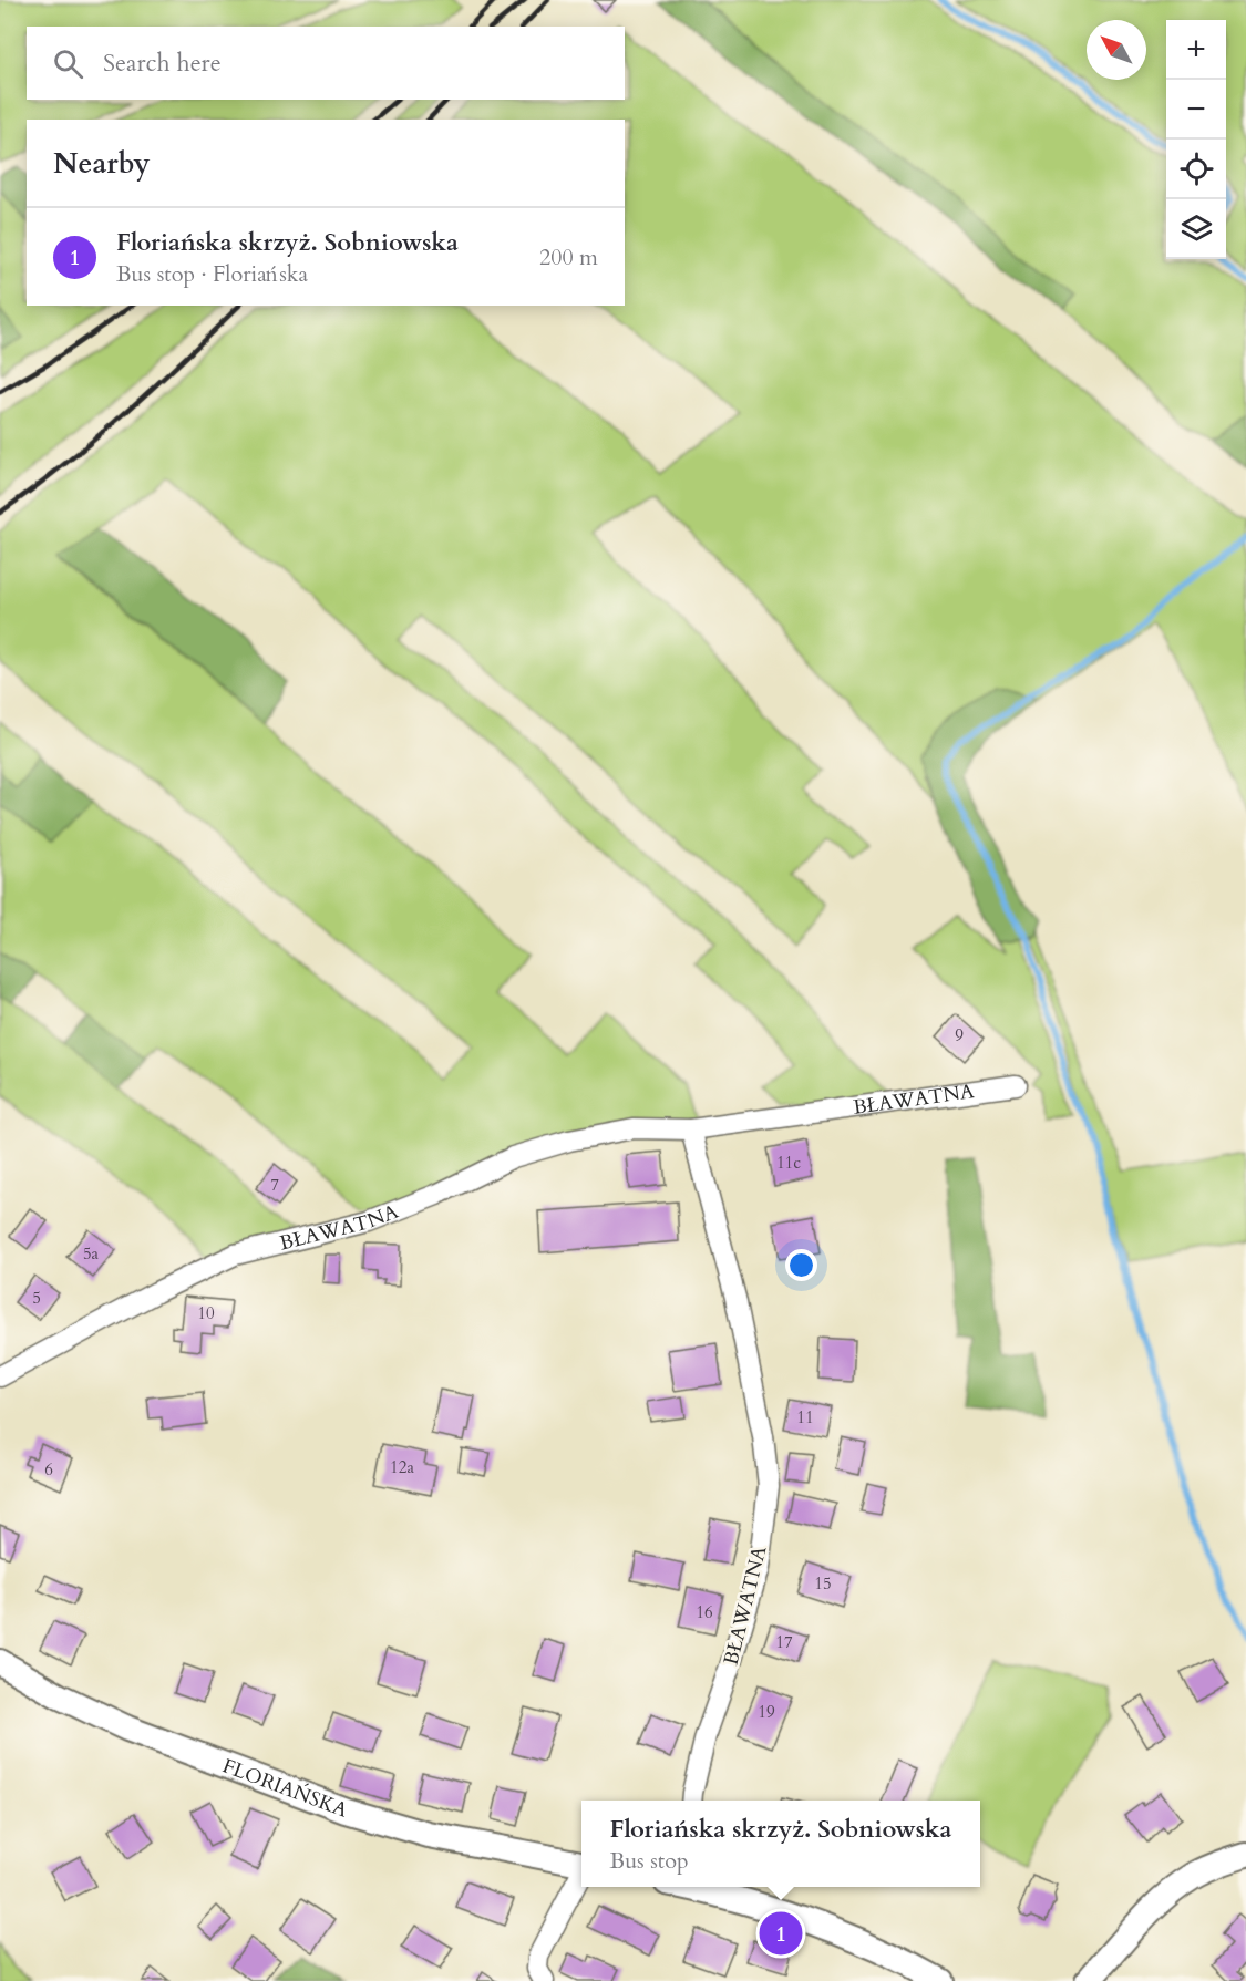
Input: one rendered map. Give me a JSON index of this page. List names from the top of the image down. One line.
{"streets":{"street":["BŁAWATNA","FLORIAŃSKA"]},"house_numbers":["9","11c","7","5a","5","10","11","12a","6","15","16","17","19"],"north":"top left","page":{"map_buttons":["+","−"],"search":"Search here","heading":"Nearby","list":[{"mark":"1","name":"Floriańska skrzyż. Sobniowska","note":"Bus stop · Floriańska","value":"200 m"}],"popup":["Floriańska skrzyż. Sobniowska","Bus stop"],"pins":"1"}}
